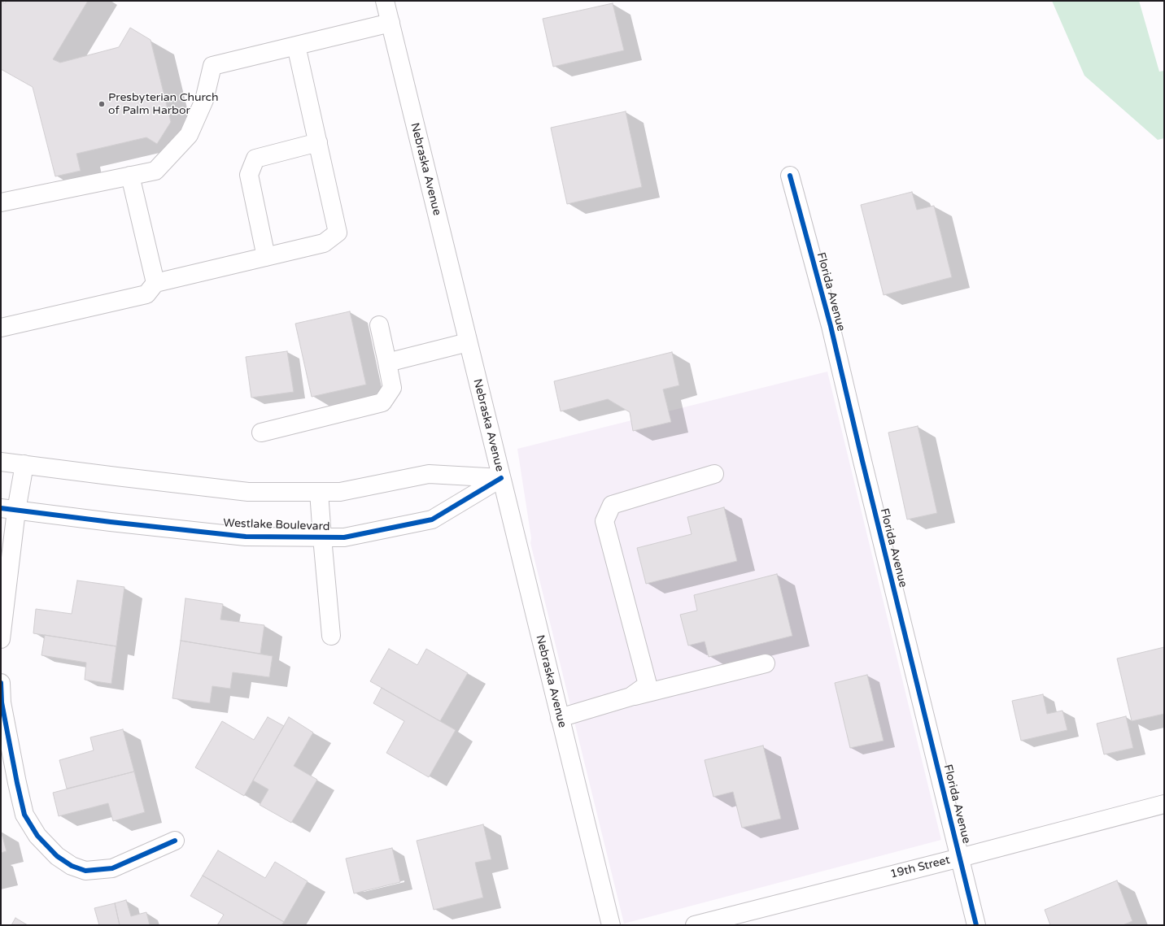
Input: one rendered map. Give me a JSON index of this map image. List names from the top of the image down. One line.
{"streets":{"street":["Nebraska Avenue","Florida Avenue","Westlake Boulevard","19th Street"]},"crossings":[["Nebraska Avenue","Westlake Boulevard"],["Florida Avenue","19th Street"]],"places":["Presbyterian Church of Palm Harbor"]}
